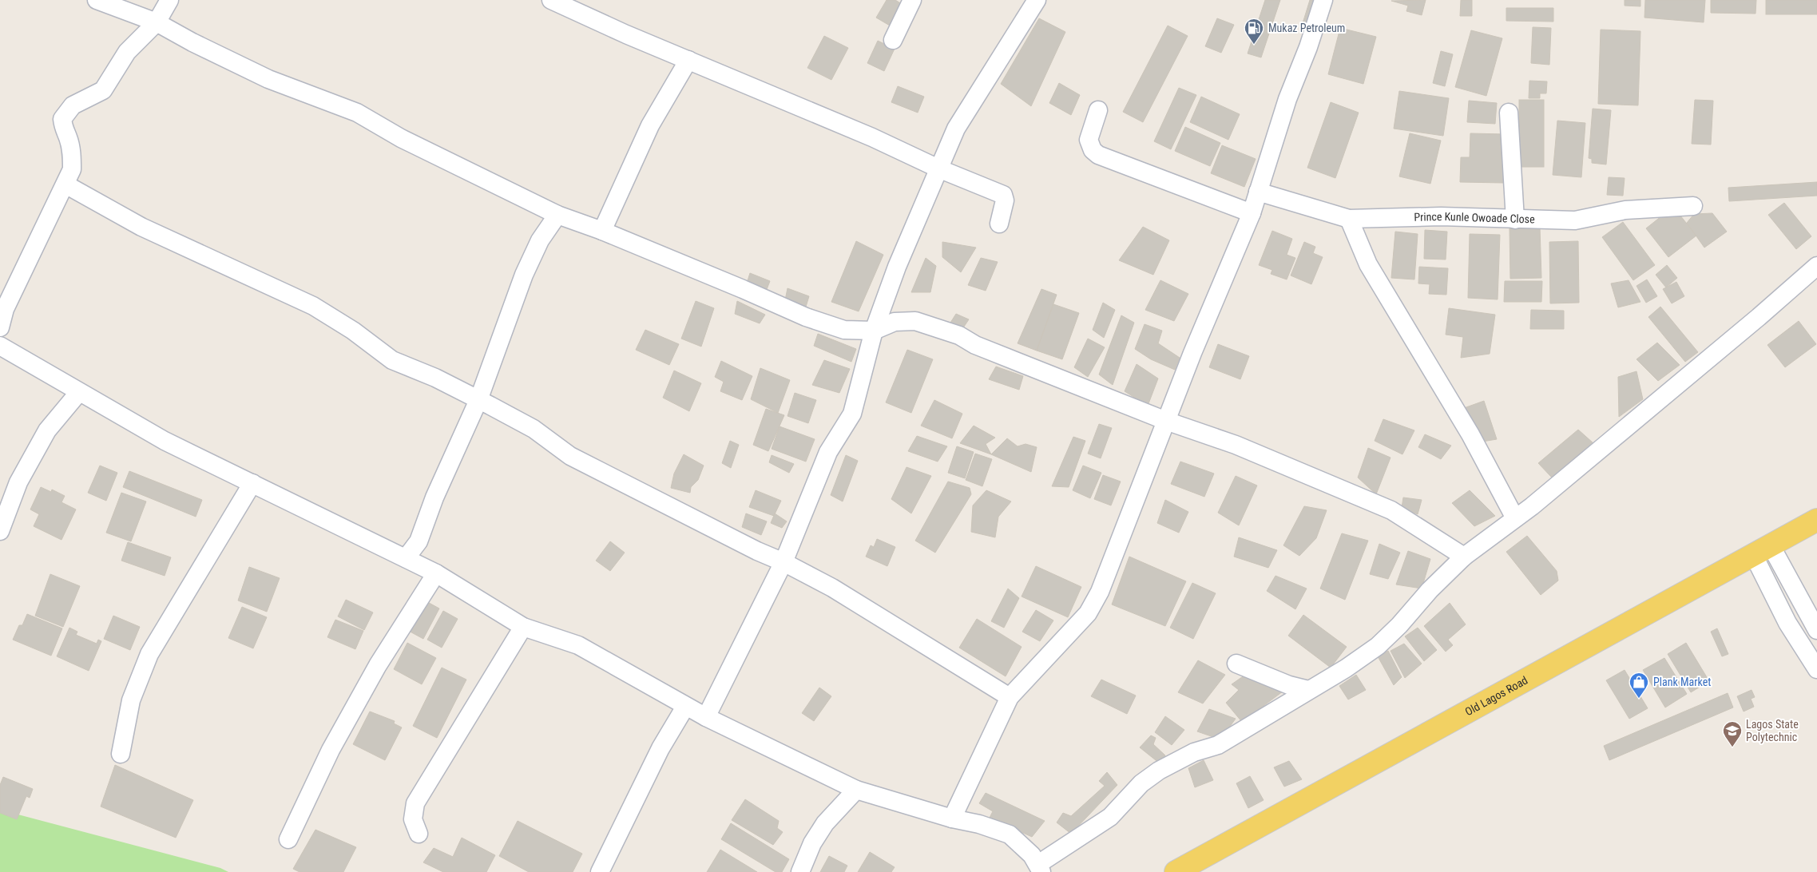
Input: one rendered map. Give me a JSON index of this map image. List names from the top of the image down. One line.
{"streets":{"main road":["Old Lagos Road"],"street":["Prince Kunle Owoade Close"]},"places":{"fuel station":["Mukaz Petroleum"],"shop":["Plank Market"],"school or university":["Lagos State Polytechnic"]}}
